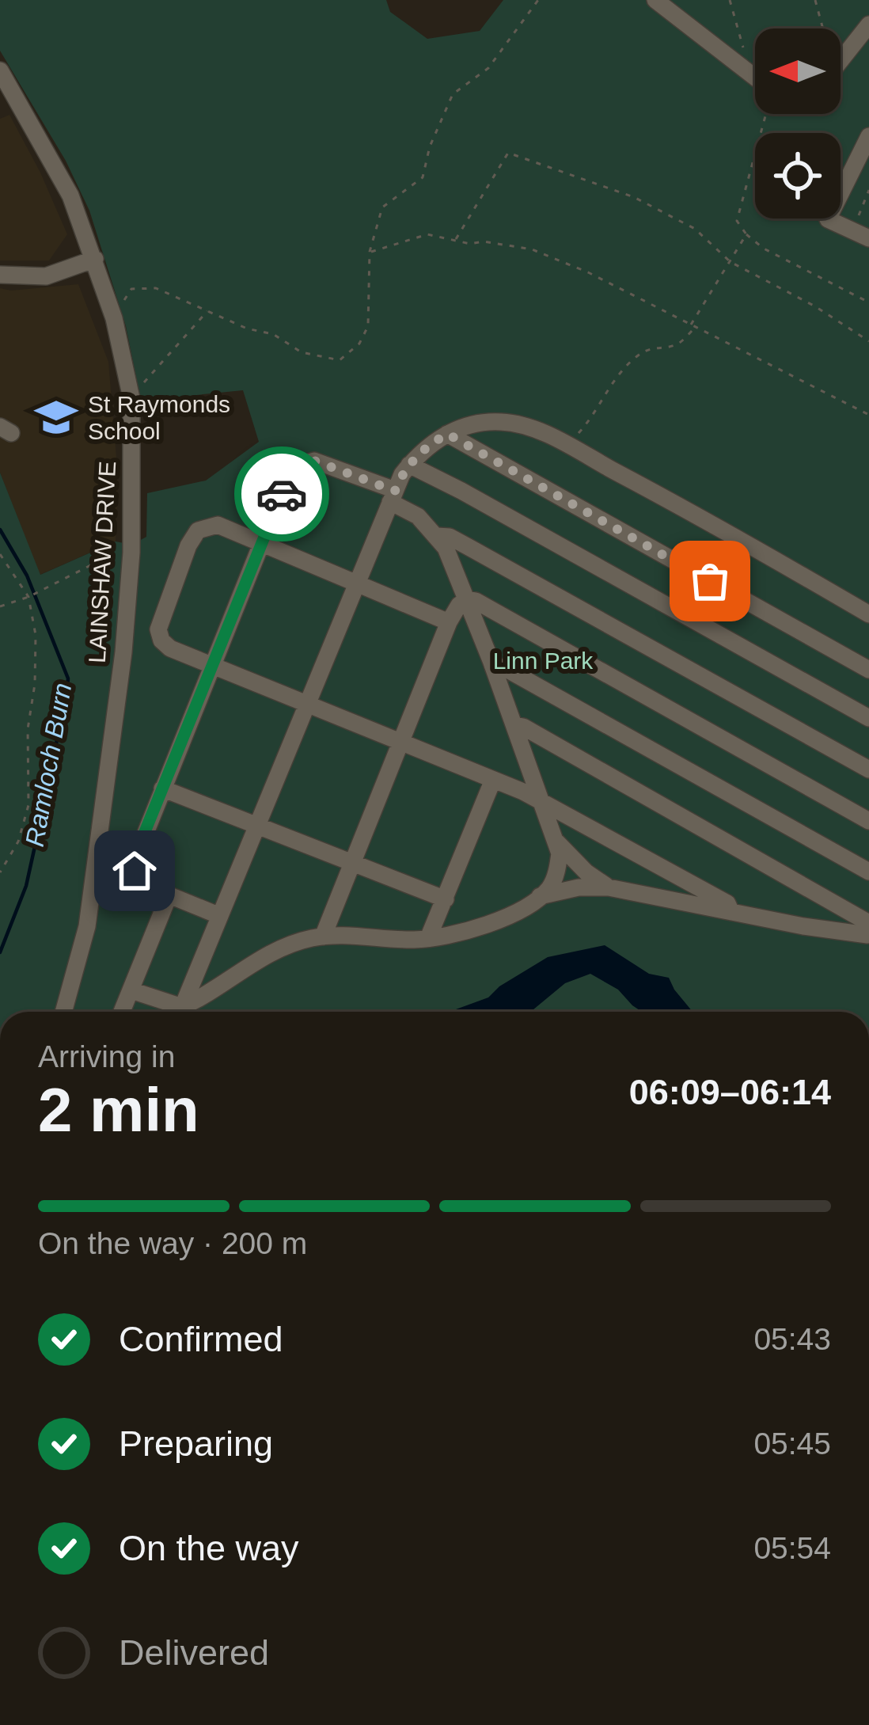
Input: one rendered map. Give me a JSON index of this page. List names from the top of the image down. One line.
{"streets":{"street":["LAINSHAW DRIVE"]},"water":["Ramloch Burn"],"parks":["Linn Park"],"places":{"school or university":["St Raymonds School"]},"north":"left","page":{"heading":["2 min","Arriving in","06:09–06:14"],"bar":"On the way · 200 m","list":[["Confirmed","05:43"],["Preparing","05:45"],["On the way","05:54"],"Delivered"]}}
